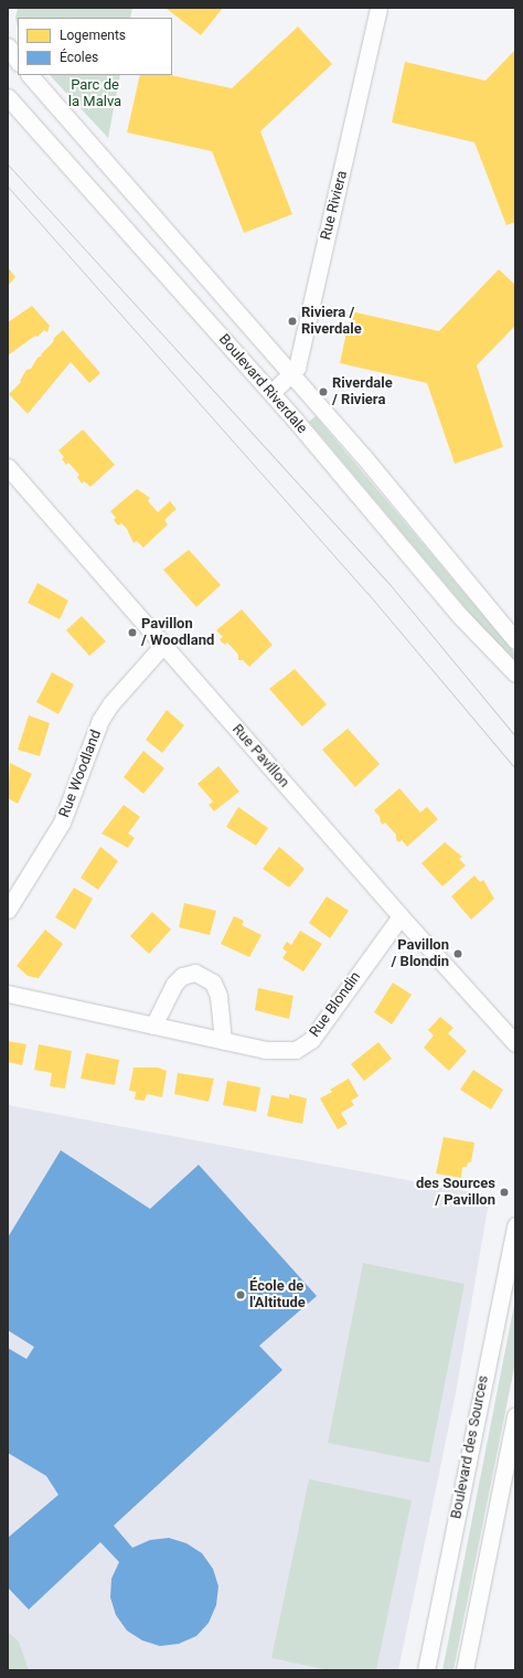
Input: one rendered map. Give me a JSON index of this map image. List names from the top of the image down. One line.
{"streets":{"street":["Rue Riviera","Boulevard Riverdale","Rue Pavillon","Rue Woodland","Rue Blondin","Boulevard des Sources"]},"crossings":[["Rue Riviera","Boulevard Riverdale"],["Rue Pavillon","Rue Woodland"],["Rue Pavillon","Rue Blondin"]],"parks":["Parc de la Malva"],"places":["Riviera / Riverdale","Riverdale / Riviera","Pavillon / Woodland","Pavillon / Blondin","des Sources / Pavillon","École de l'Altitude"],"legend":["Logements","Écoles"]}
